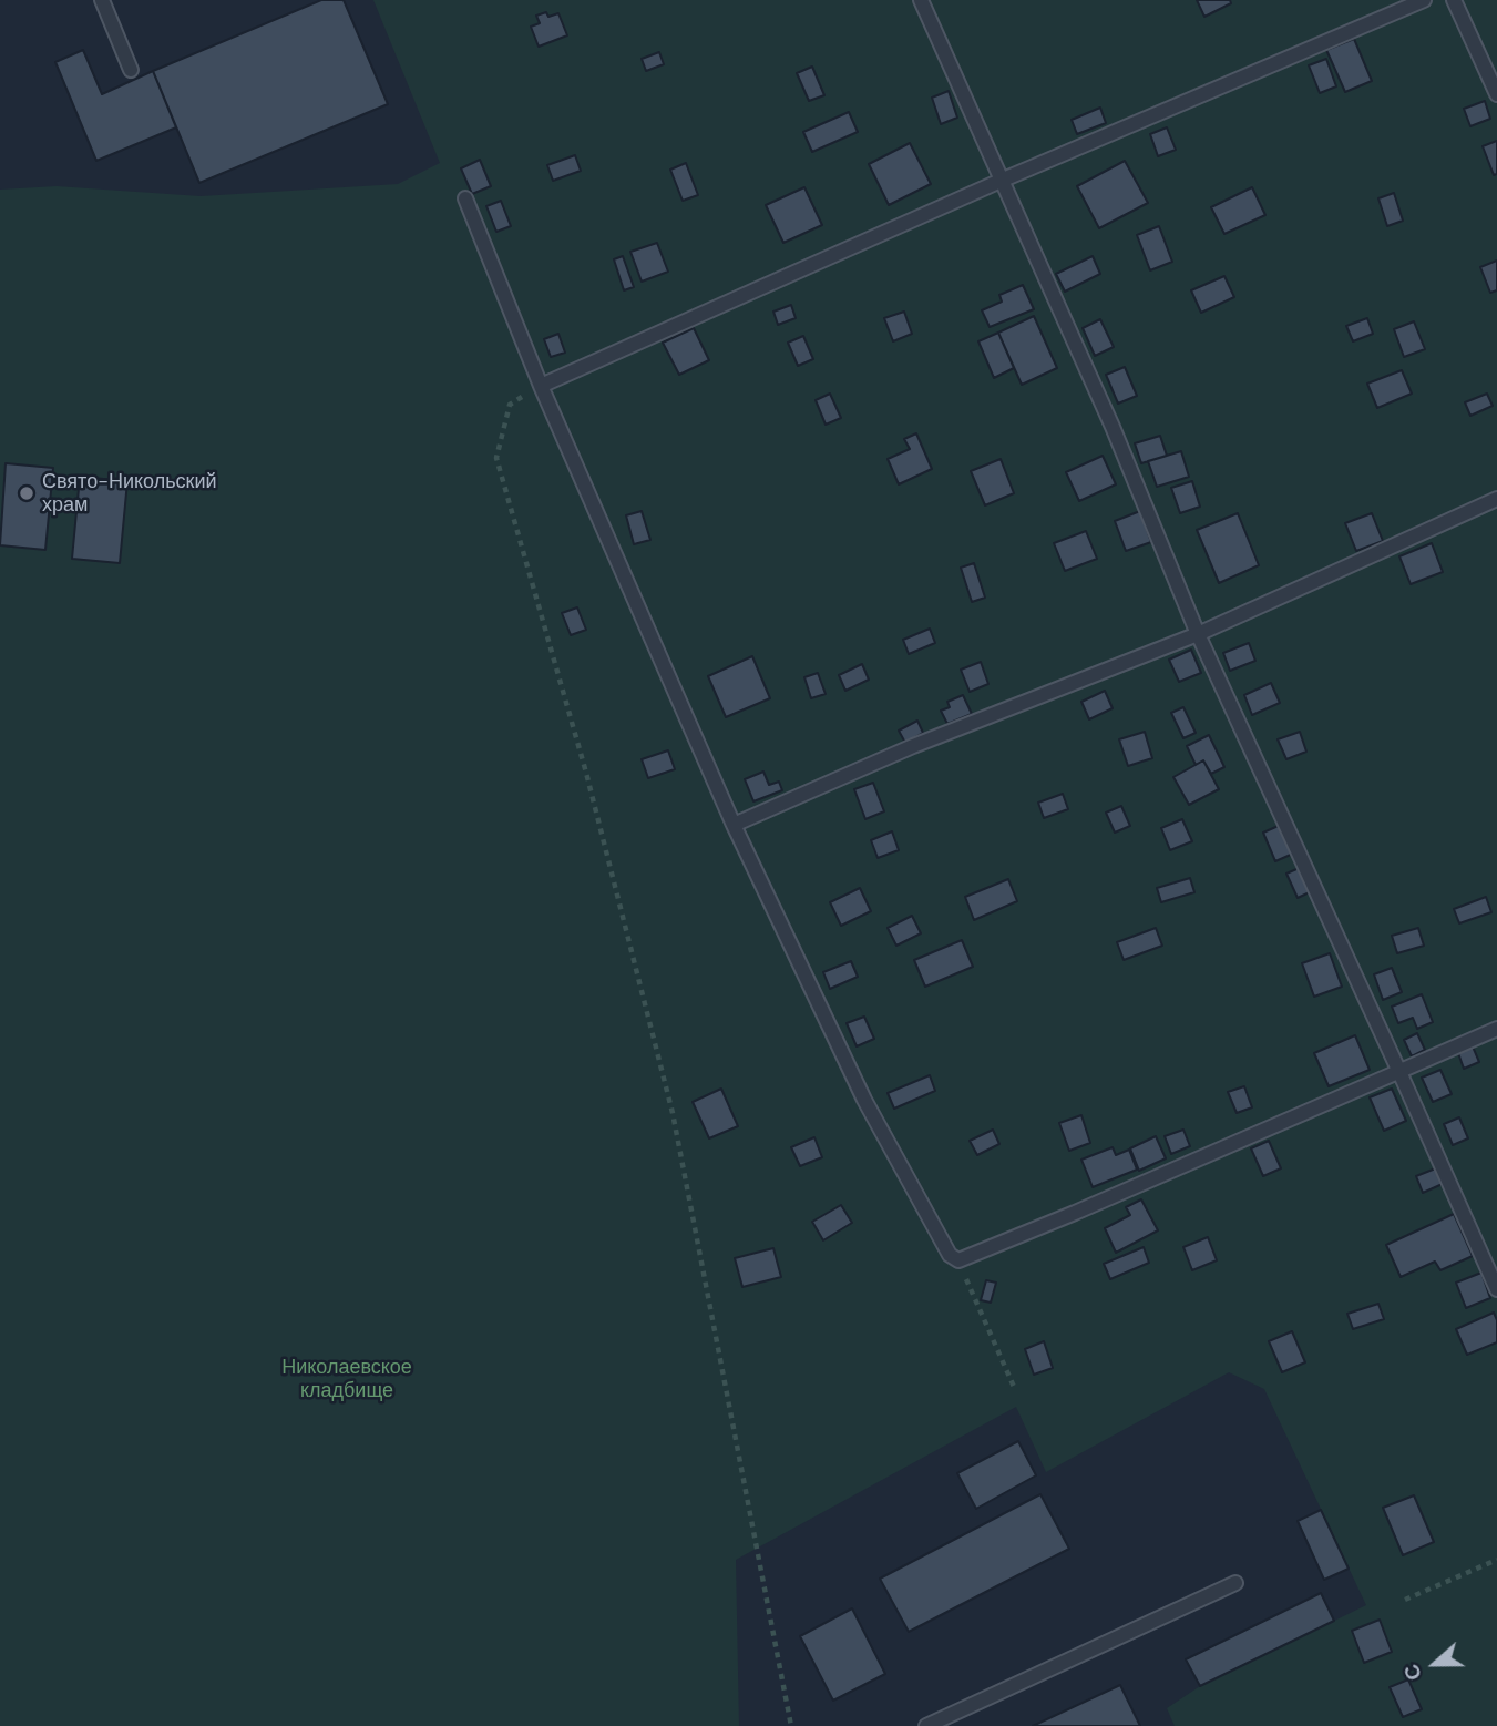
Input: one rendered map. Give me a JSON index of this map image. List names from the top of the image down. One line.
{"parks":["Николаевское кладбище"],"places":["Свято-Никольский храм"],"north":"left"}
